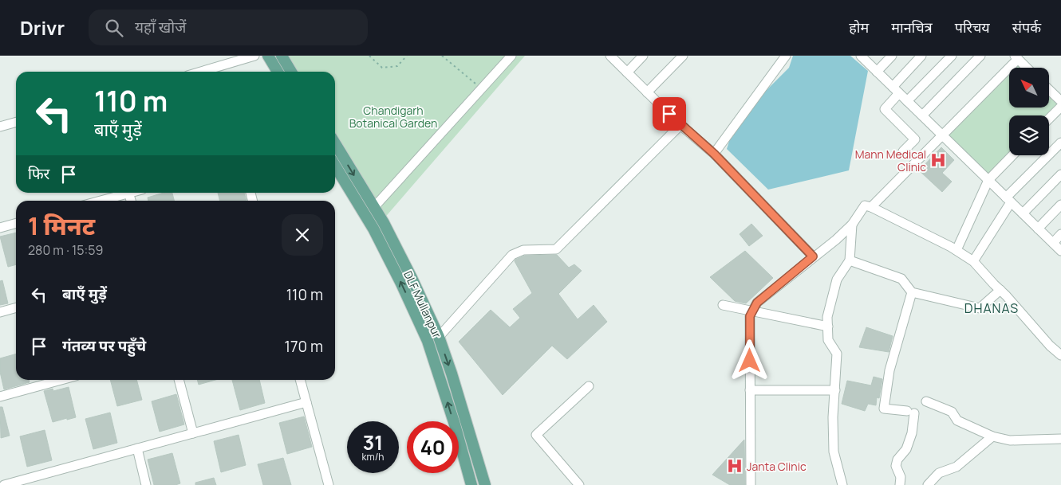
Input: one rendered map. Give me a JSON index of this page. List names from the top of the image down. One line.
{"streets":{"main road":["DLF Mullanpur"]},"districts":["DHANAS"],"parks":["Chandigarh Botanical Garden"],"places":{"hospital":["Mann Medical Clinic","Janta Clinic"]},"north":"top left","page":{"header":"Drivr","search":"यहाँ खोजें","nav":["होम","मानचित्र","परिचय","संपर्क"],"turn":["110 m","बाएँ मुड़ें"],"then":"फिर","heading":["1 मिनट","280 m · 15:59"],"list":[{"name":"बाएँ मुड़ें","value":"110 m"},{"name":"गंतव्य पर पहुँचे","value":"170 m"}],"speed":"31 km/h","limit":"40"}}
